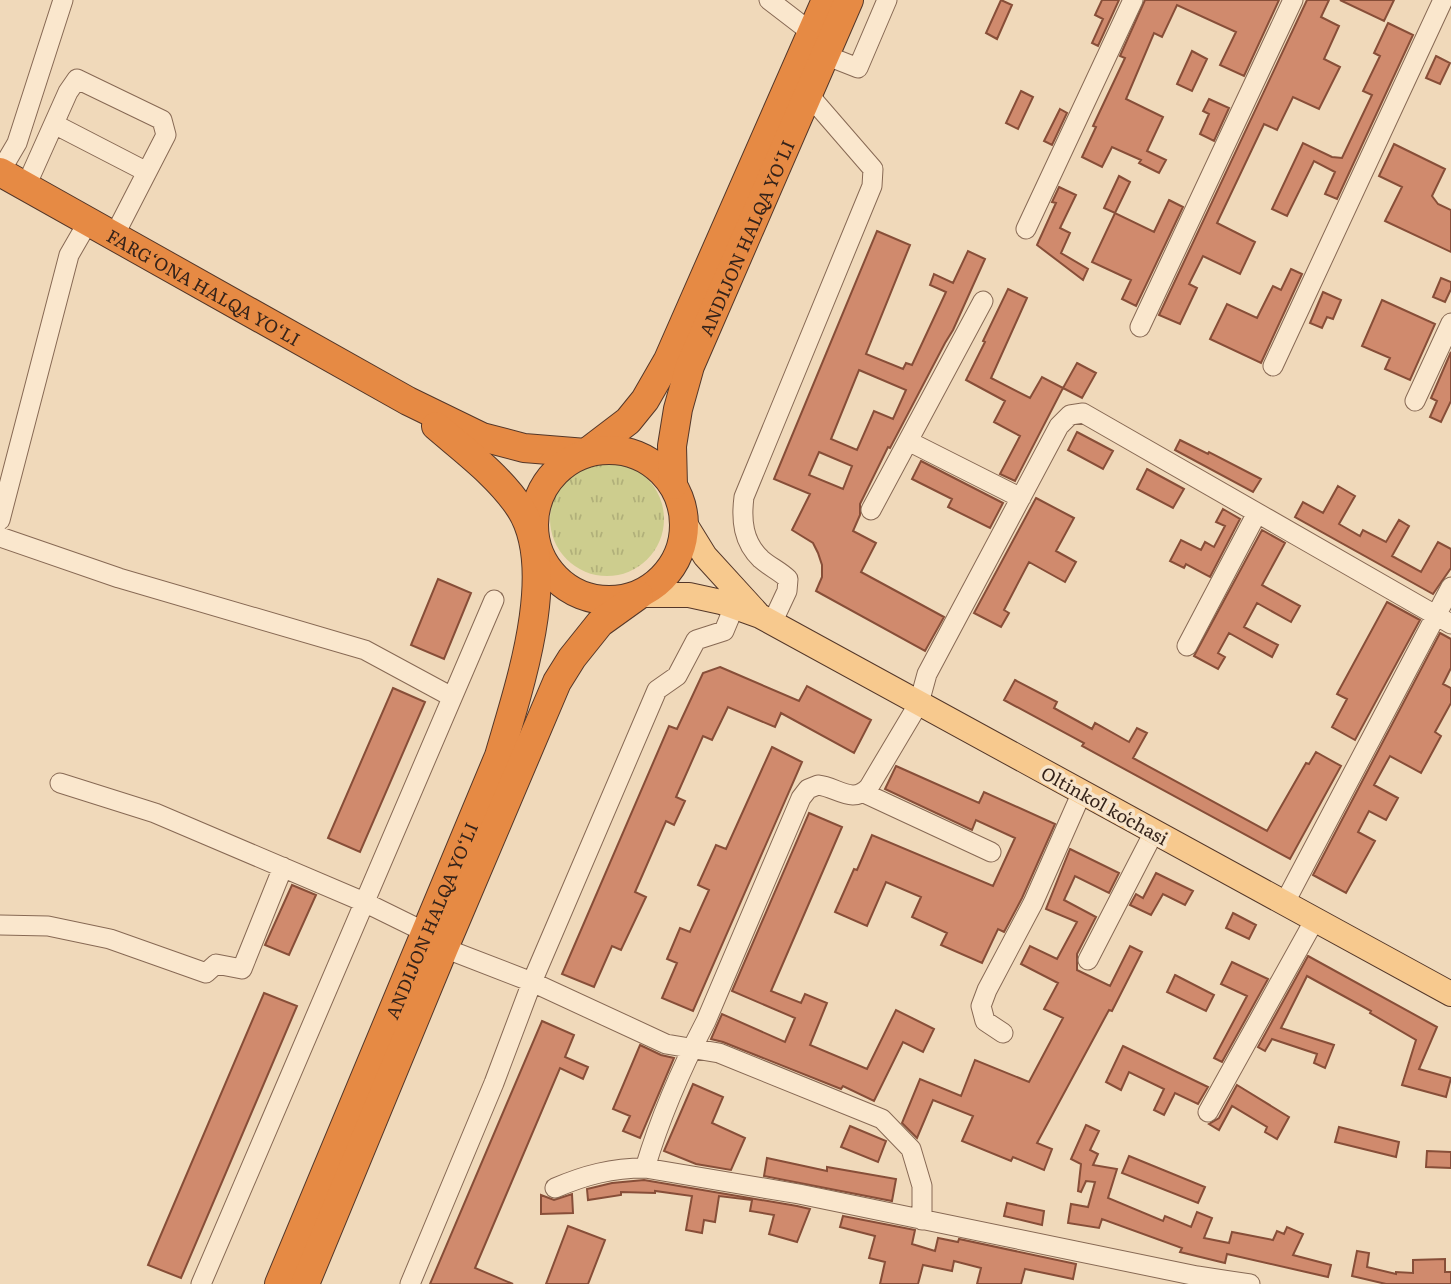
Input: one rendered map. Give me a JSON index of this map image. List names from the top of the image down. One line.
{"streets":{"highway":["ANDIJON HALQA YO‘LI","FARG‘ONA HALQA YO‘LI"],"main road":["Oltinkoʻl koʻchasi"]},"crossings":[["ANDIJON HALQA YO‘LI","FARG‘ONA HALQA YO‘LI"],["ANDIJON HALQA YO‘LI","Oltinkoʻl koʻchasi"],["FARG‘ONA HALQA YO‘LI","Oltinkoʻl koʻchasi"]]}
